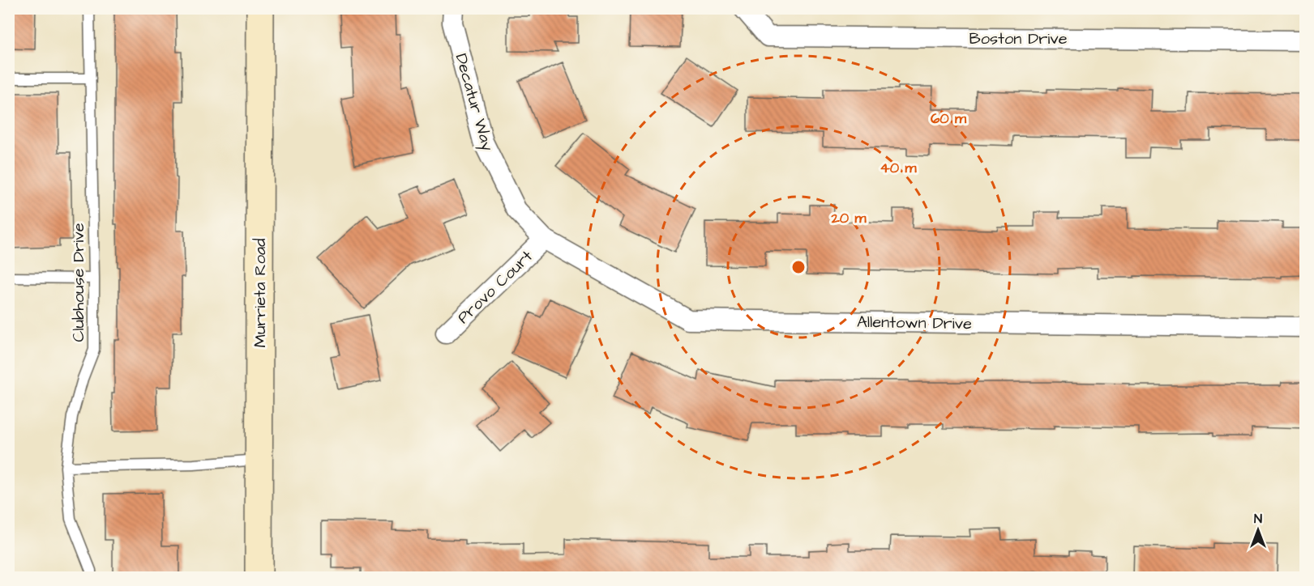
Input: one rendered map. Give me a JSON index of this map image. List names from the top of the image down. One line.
{"streets":{"main road":["Murrieta Road"],"street":["Boston Drive","Decatur Way","Provo Court","Allentown Drive"],"lane":["Clubhouse Drive"]},"crossings":[["Decatur Way","Provo Court"],["Decatur Way","Allentown Drive"],["Provo Court","Allentown Drive"]],"north":"top","rings":["60 m","40 m","20 m"]}
